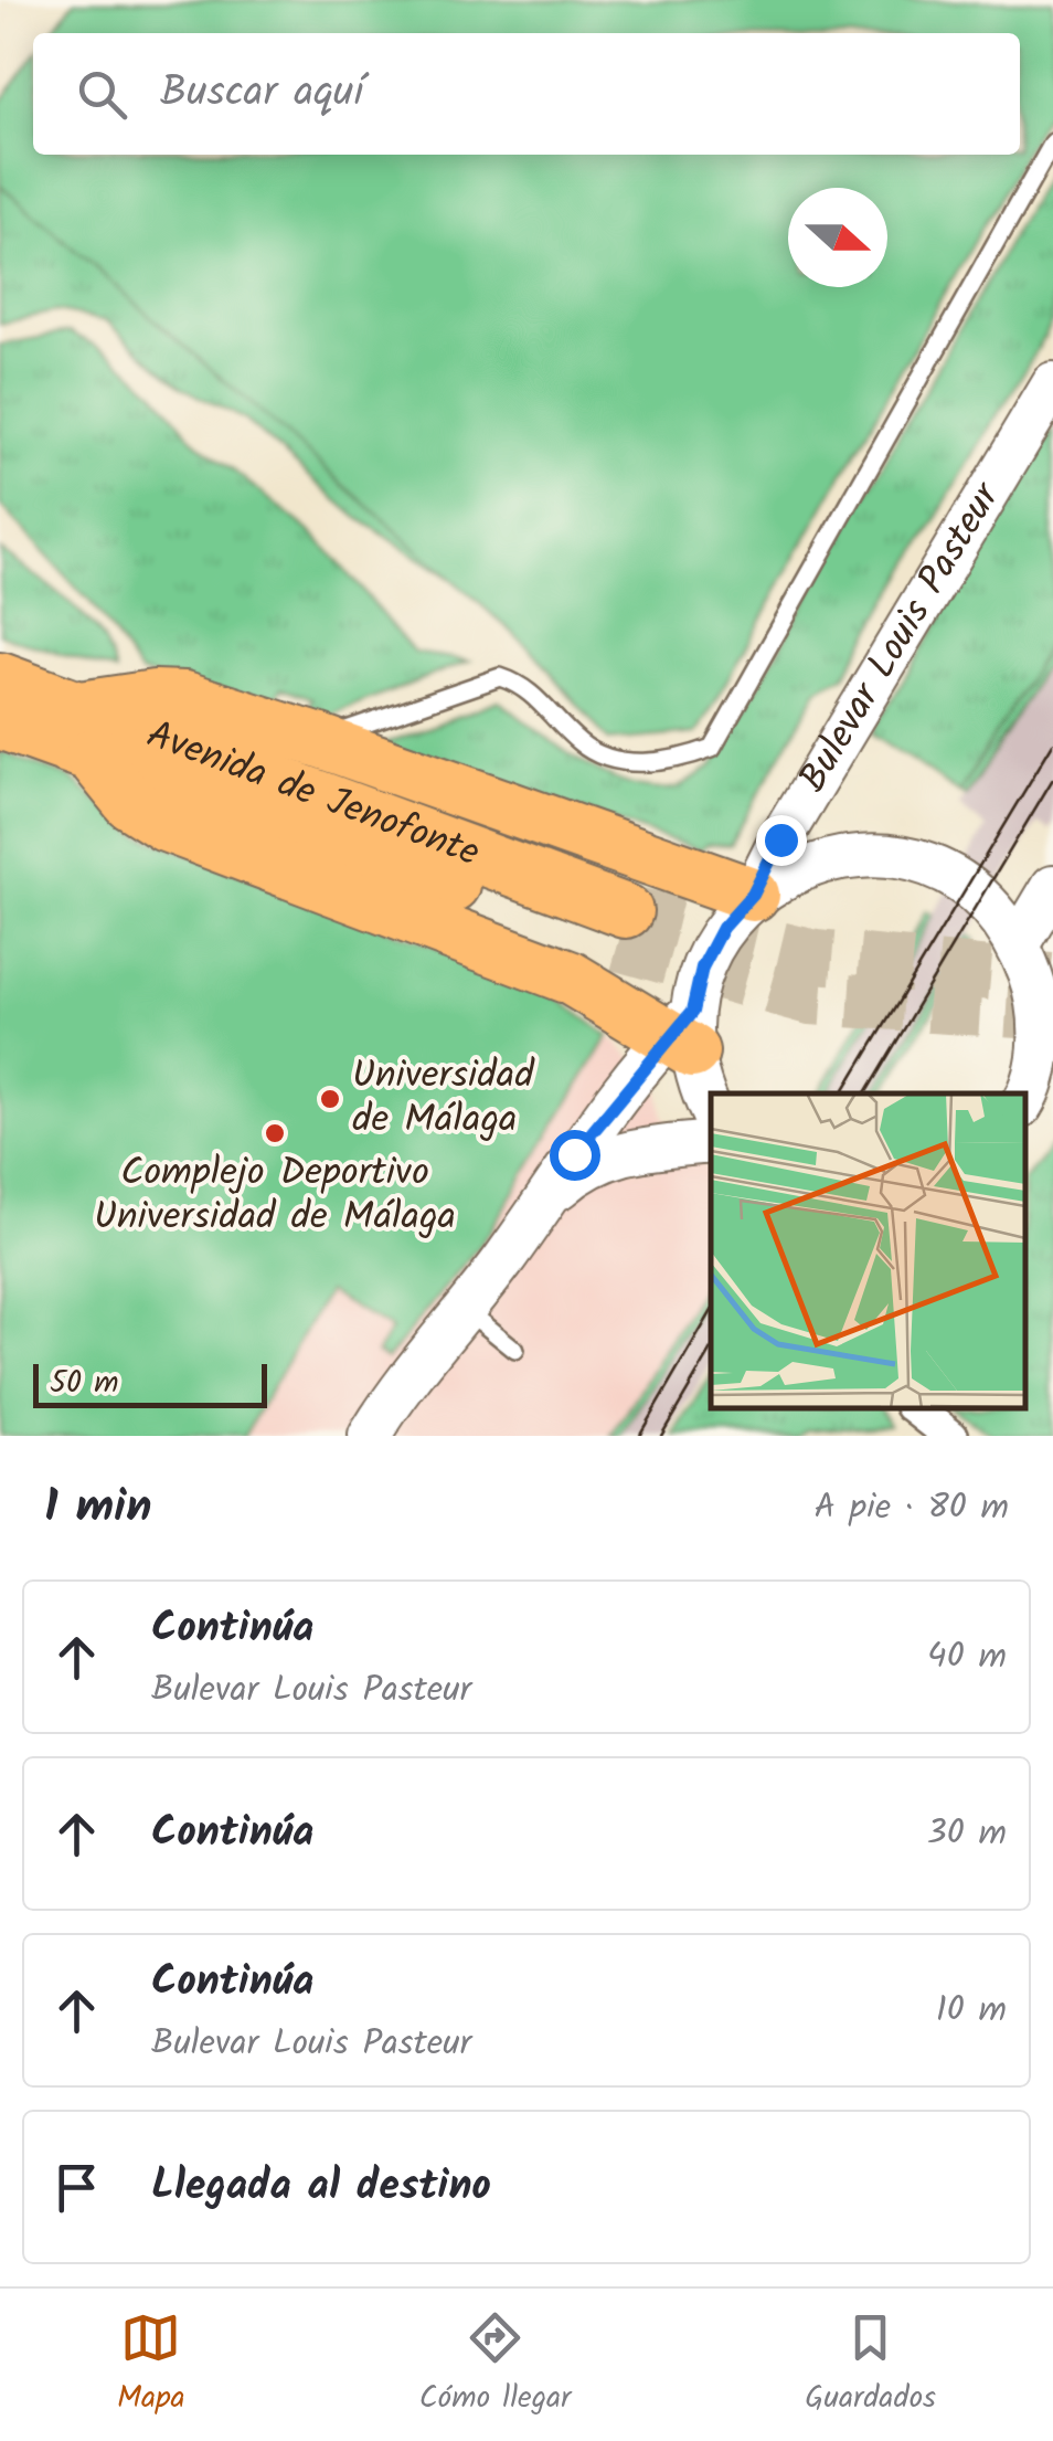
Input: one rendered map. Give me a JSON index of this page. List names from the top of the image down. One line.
{"streets":{"main road":["Avenida de Jenofonte"],"street":["Bulevar Louis Pasteur"]},"places":["Universidad de Málaga","Complejo Deportivo Universidad de Málaga"],"scale_bar":"50 m","north":"right","page":{"search":"Buscar aquí","scale":"50 m","heading":["1 min","A pie · 80 m"],"list":[["Continúa","Bulevar Louis Pasteur","40 m"],["Continúa","30 m"],["Continúa","Bulevar Louis Pasteur","10 m"],"Llegada al destino"],"nav":["Mapa","Cómo llegar","Guardados"]}}
